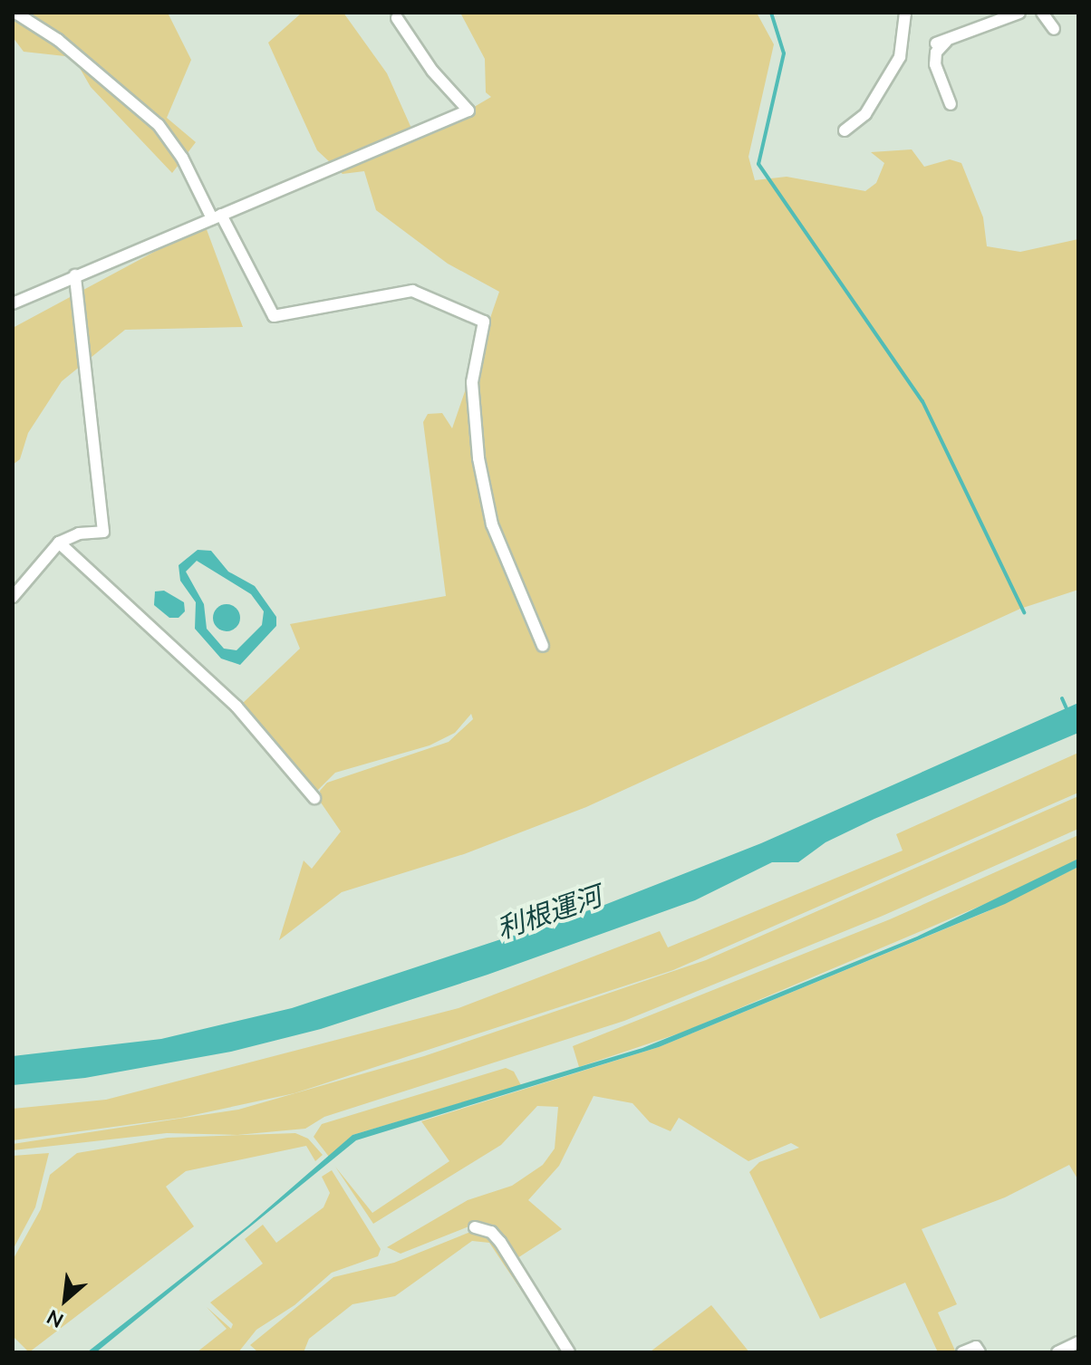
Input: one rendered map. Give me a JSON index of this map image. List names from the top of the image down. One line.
{"water":["利根運河"],"north":"bottom left"}
